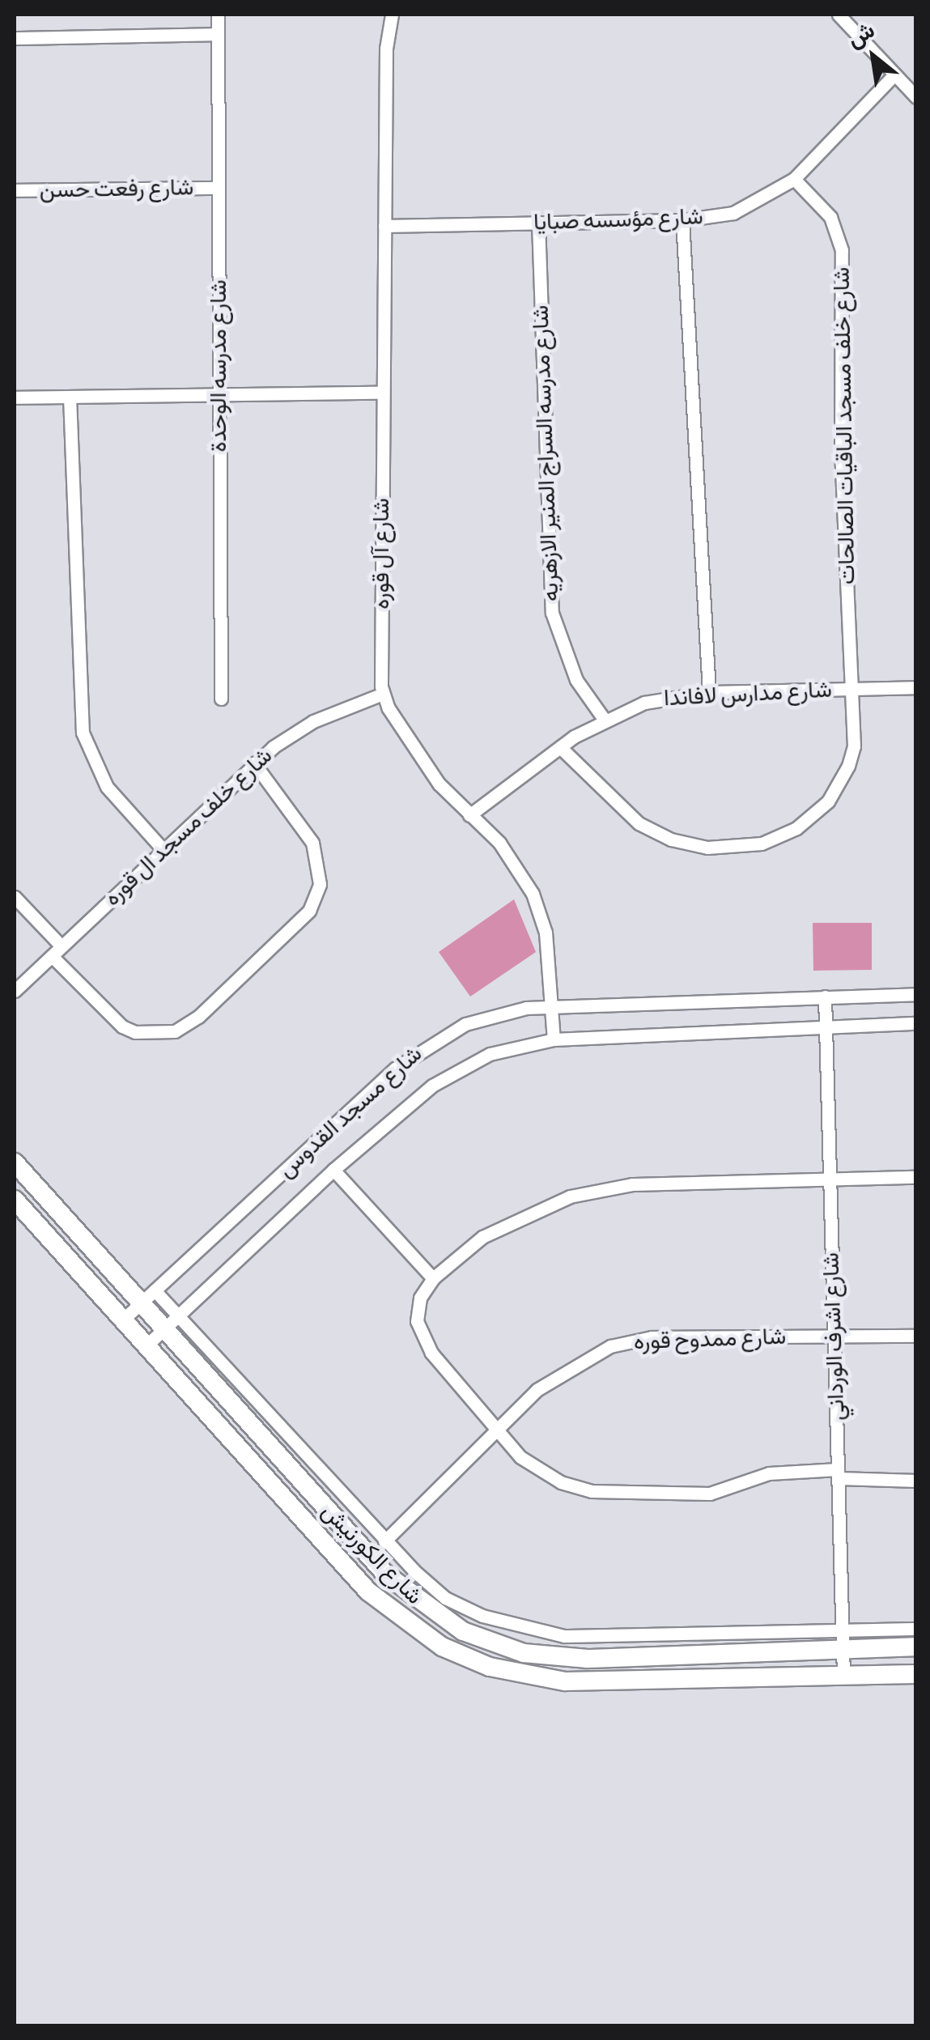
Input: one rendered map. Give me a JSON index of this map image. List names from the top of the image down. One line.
{"streets":{"street":["شارع رفعت حسن","شارع مؤسسه صبايا","شارع مدرسه الوحدة","شارع خلف مسجد الباقيات الصالحات","شارع مدرسه السراج المنير الازهريه","شارع آل قوره","شارع مدارس لافاندا","شارع خلف مسجد ال قوره","شارع مسجد القدوس","شارع اشرف الورداني","شارع ممدوح قوره","شارع الكورنيش"]},"crossings":[["شارع رفعت حسن","شارع مدرسه الوحدة"],["شارع مؤسسه صبايا","شارع خلف مسجد الباقيات الصالحات"],["شارع مؤسسه صبايا","شارع مدرسه السراج المنير الازهريه"],["شارع مؤسسه صبايا","شارع آل قوره"],["شارع خلف مسجد الباقيات الصالحات","شارع مدارس لافاندا"],["شارع مدرسه السراج المنير الازهريه","شارع مدارس لافاندا"],["شارع آل قوره","شارع خلف مسجد ال قوره"],["شارع مسجد القدوس","شارع اشرف الورداني"],["شارع مسجد القدوس","شارع الكورنيش"],["شارع اشرف الورداني","شارع ممدوح قوره"],["شارع اشرف الورداني","شارع الكورنيش"]],"north":"top left"}
